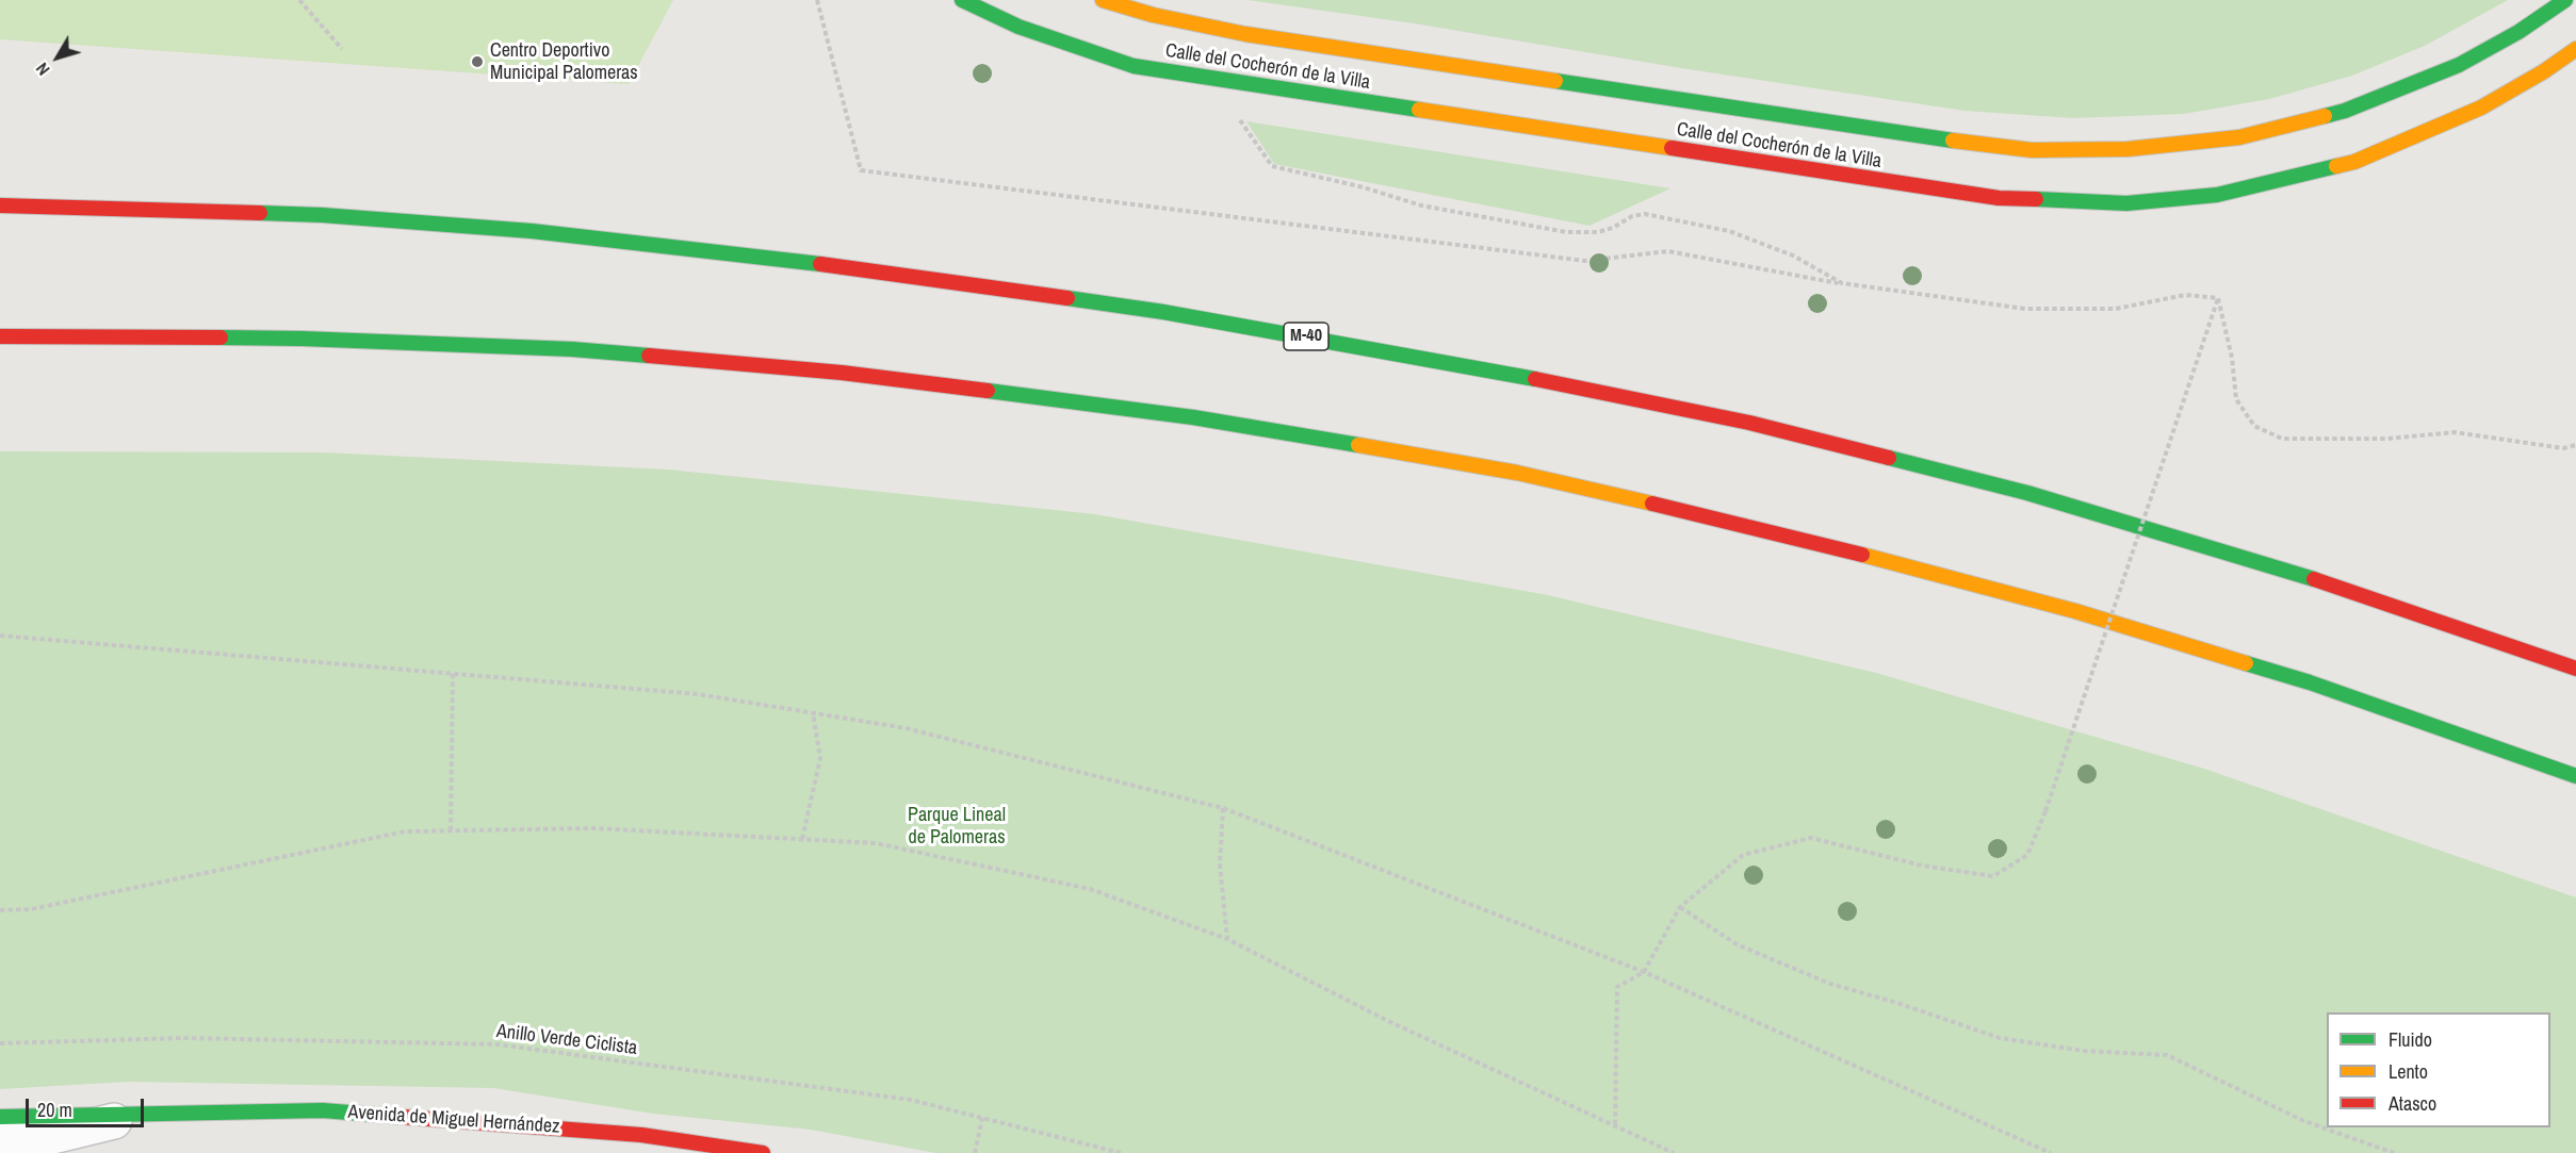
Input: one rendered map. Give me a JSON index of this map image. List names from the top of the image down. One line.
{"streets":{"main road":["Calle del Cocherón de la Villa","M-40","Avenida de Miguel Hernández"],"path":["Anillo Verde Ciclista"]},"parks":["Parque Lineal de Palomeras"],"places":["Centro Deportivo Municipal Palomeras"],"legend":["Fluido","Lento","Atasco"],"scale_bar":"20 m","north":"bottom left"}
